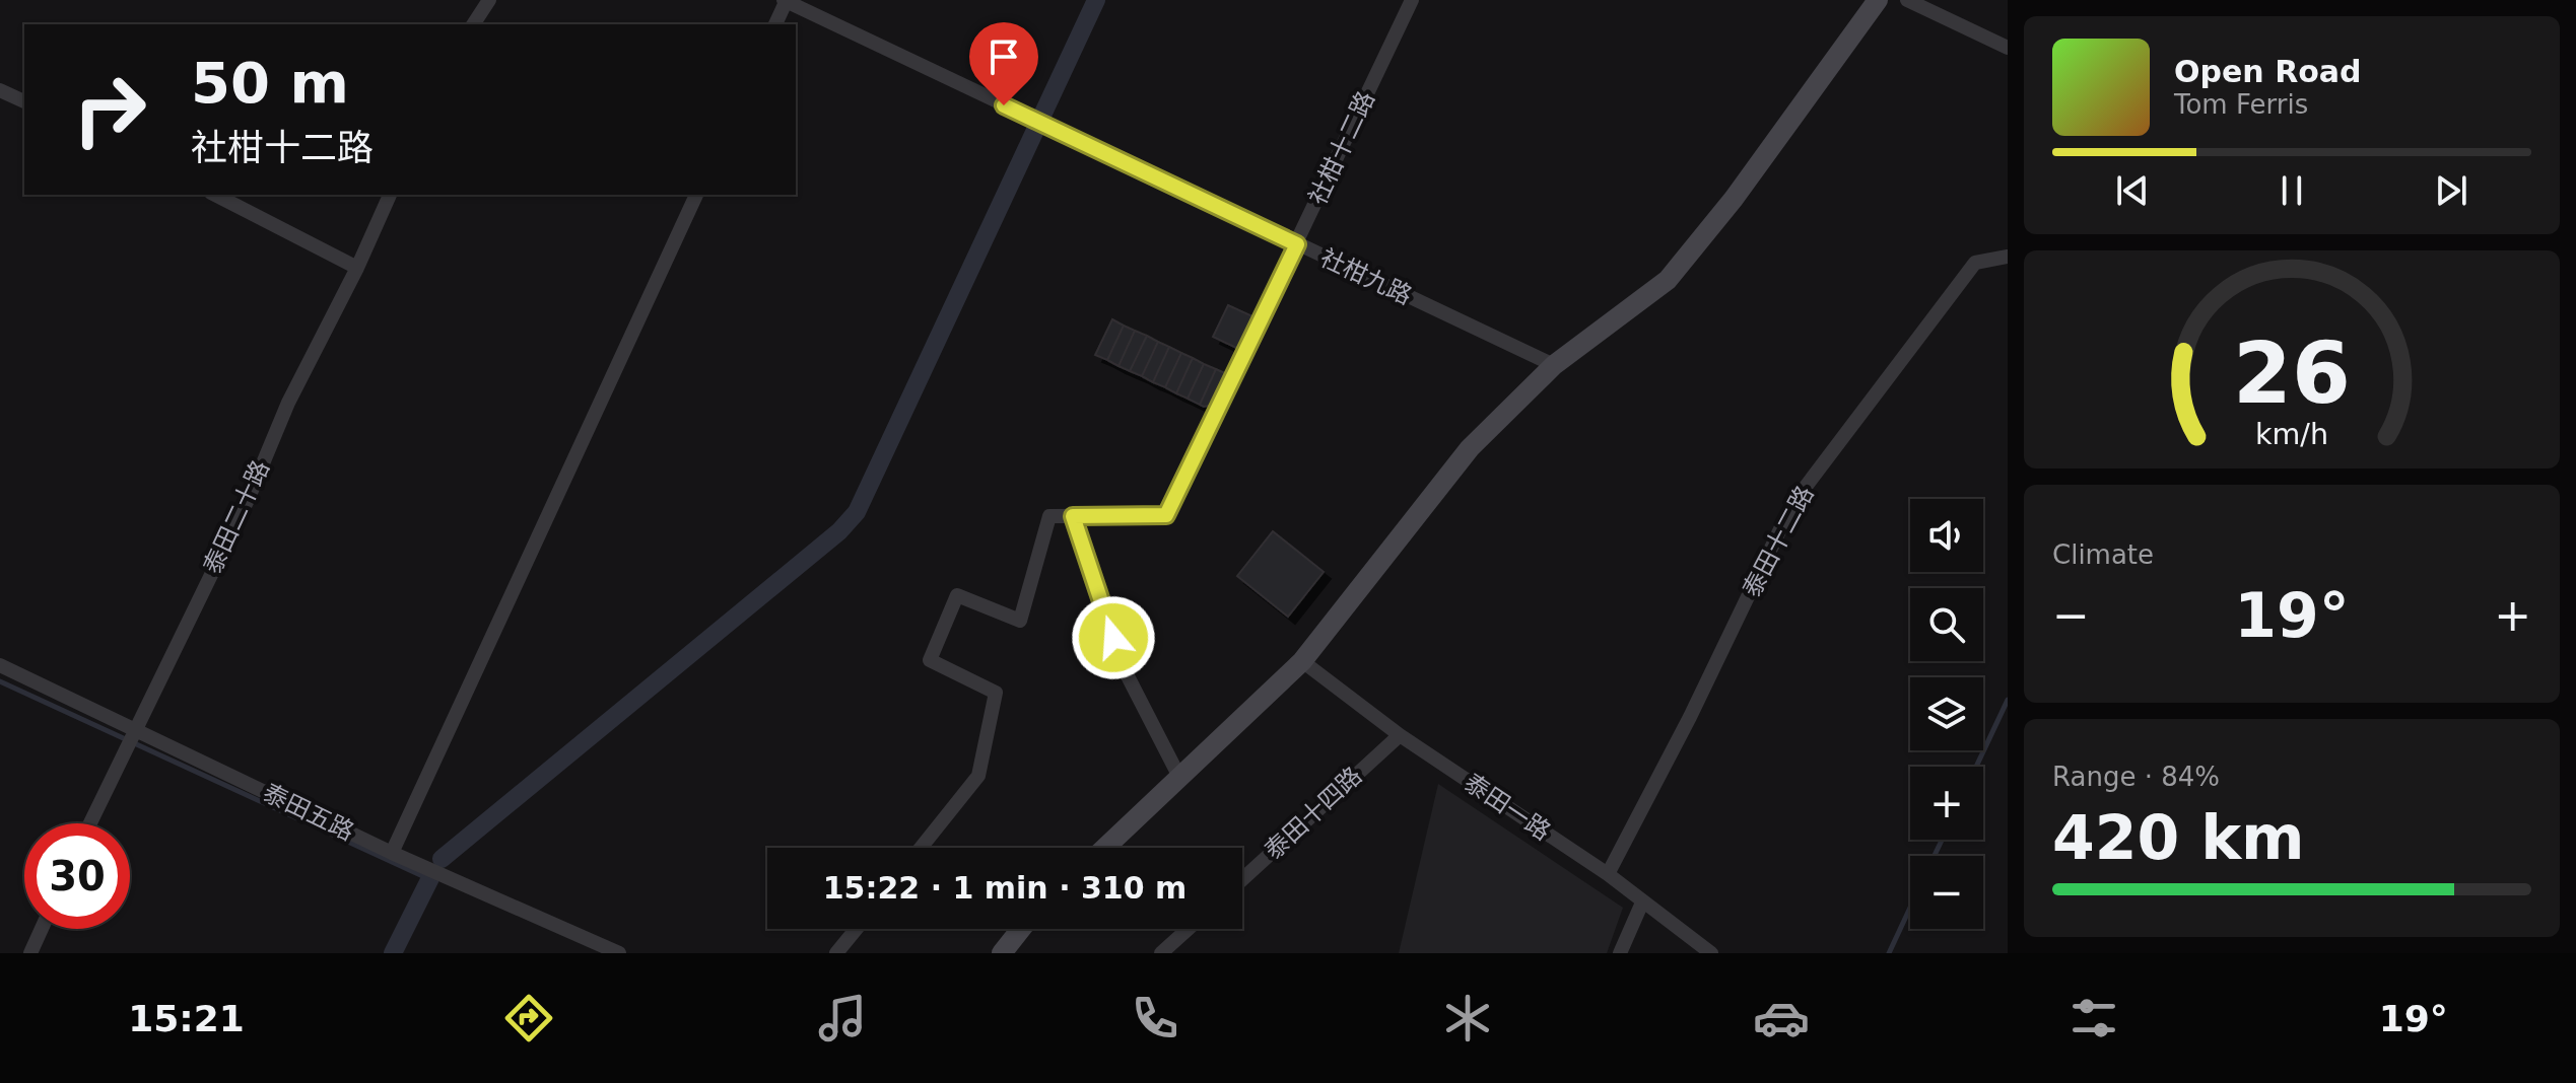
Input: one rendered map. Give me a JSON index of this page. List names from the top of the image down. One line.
{"streets":{"street":["社柑十二路","社柑九路","泰田二十路","泰田十二路","泰田一路","泰田五路","泰田十四路"]},"crossings":[["社柑十二路","社柑九路"],["泰田二十路","泰田五路"],["泰田十二路","泰田一路"],["泰田一路","泰田十四路"]],"page":{"turn":["50 m","社柑十二路"],"song":["Open Road","Tom Ferris"],"tile":["Climate",["Range · 84%","420 km"]],"map_buttons":["+","−"],"heat":["−","19°","+"],"limit":"30","trip":"15:22 · 1 min · 310 m","tabs":["15:21","19°"],"gauge":["26","km/h"]}}
